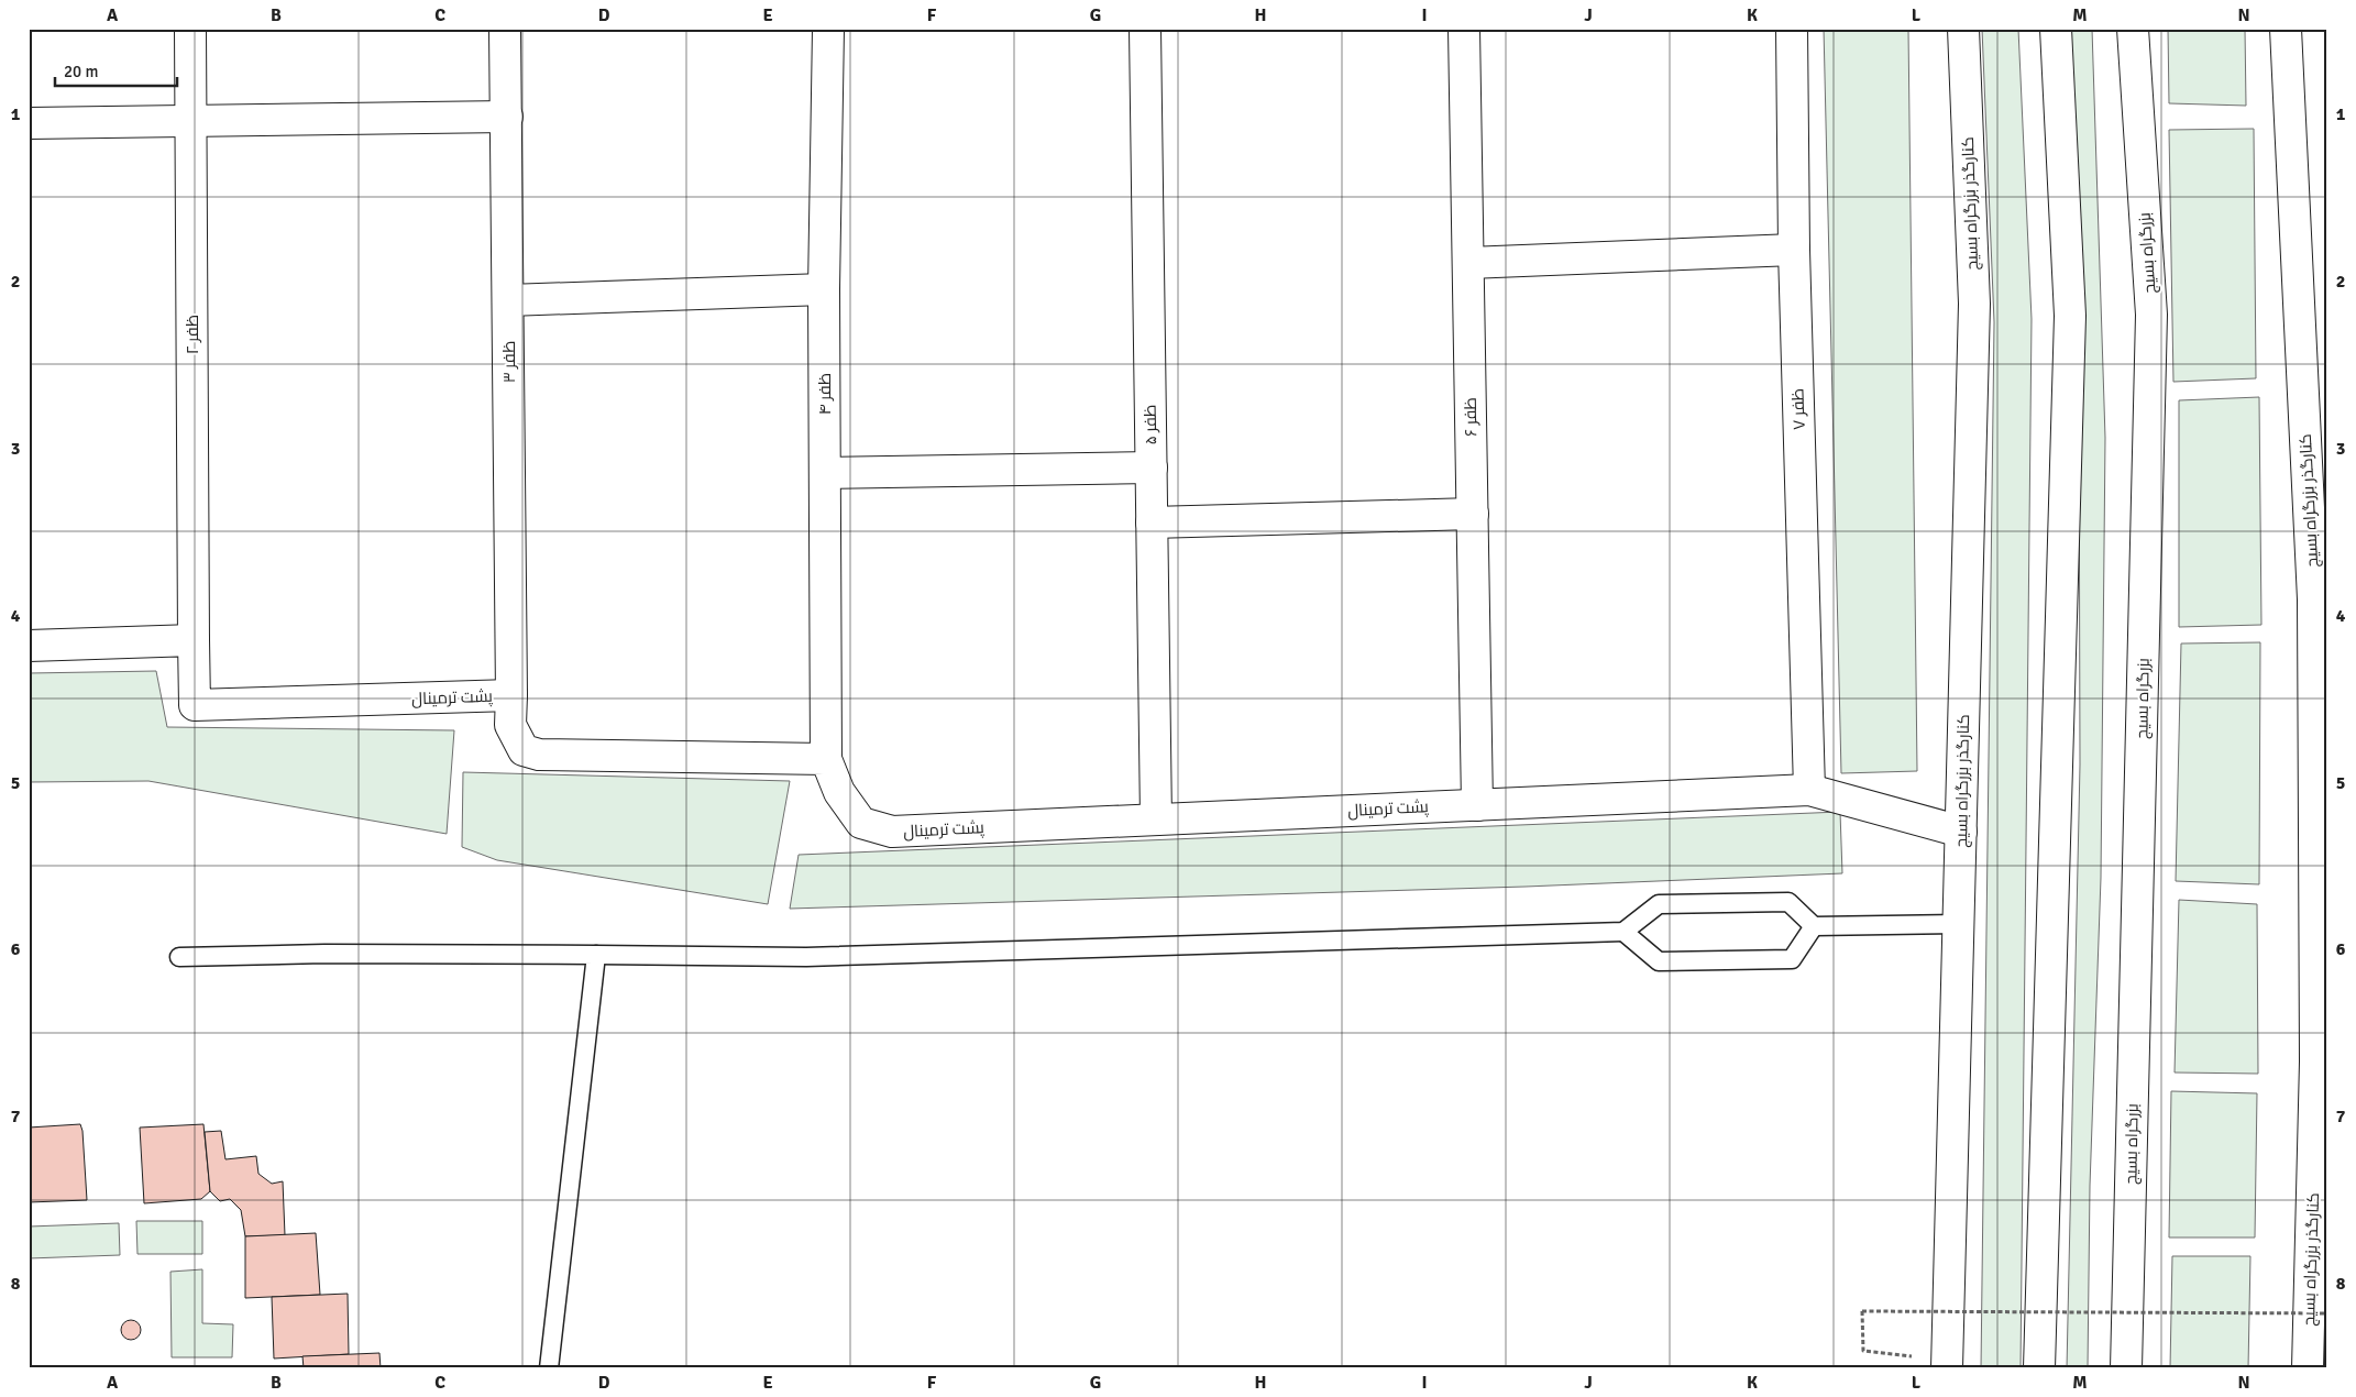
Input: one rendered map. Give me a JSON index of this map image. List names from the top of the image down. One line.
{"streets":{"main road":["کنارگذر بزرگراه بسیج","بزرگراه بسیج","ظفر ۲","ظفر ۳","ظفر ۴","ظفر ۷","ظفر ۶","ظفر ۵","پشت ترمینال"]},"crossings":[["کنارگذر بزرگراه بسیج","پشت ترمینال"],["ظفر ۲","پشت ترمینال"],["ظفر ۳","پشت ترمینال"],["ظفر ۴","پشت ترمینال"],["ظفر ۷","پشت ترمینال"],["ظفر ۶","پشت ترمینال"],["ظفر ۵","پشت ترمینال"]],"scale_bar":"20 m","grid":{"columns":["A","B","C","D","E","F","G","H","I","J","K","L","M","N"],"rows":["1","2","3","4","5","6","7","8"]}}
